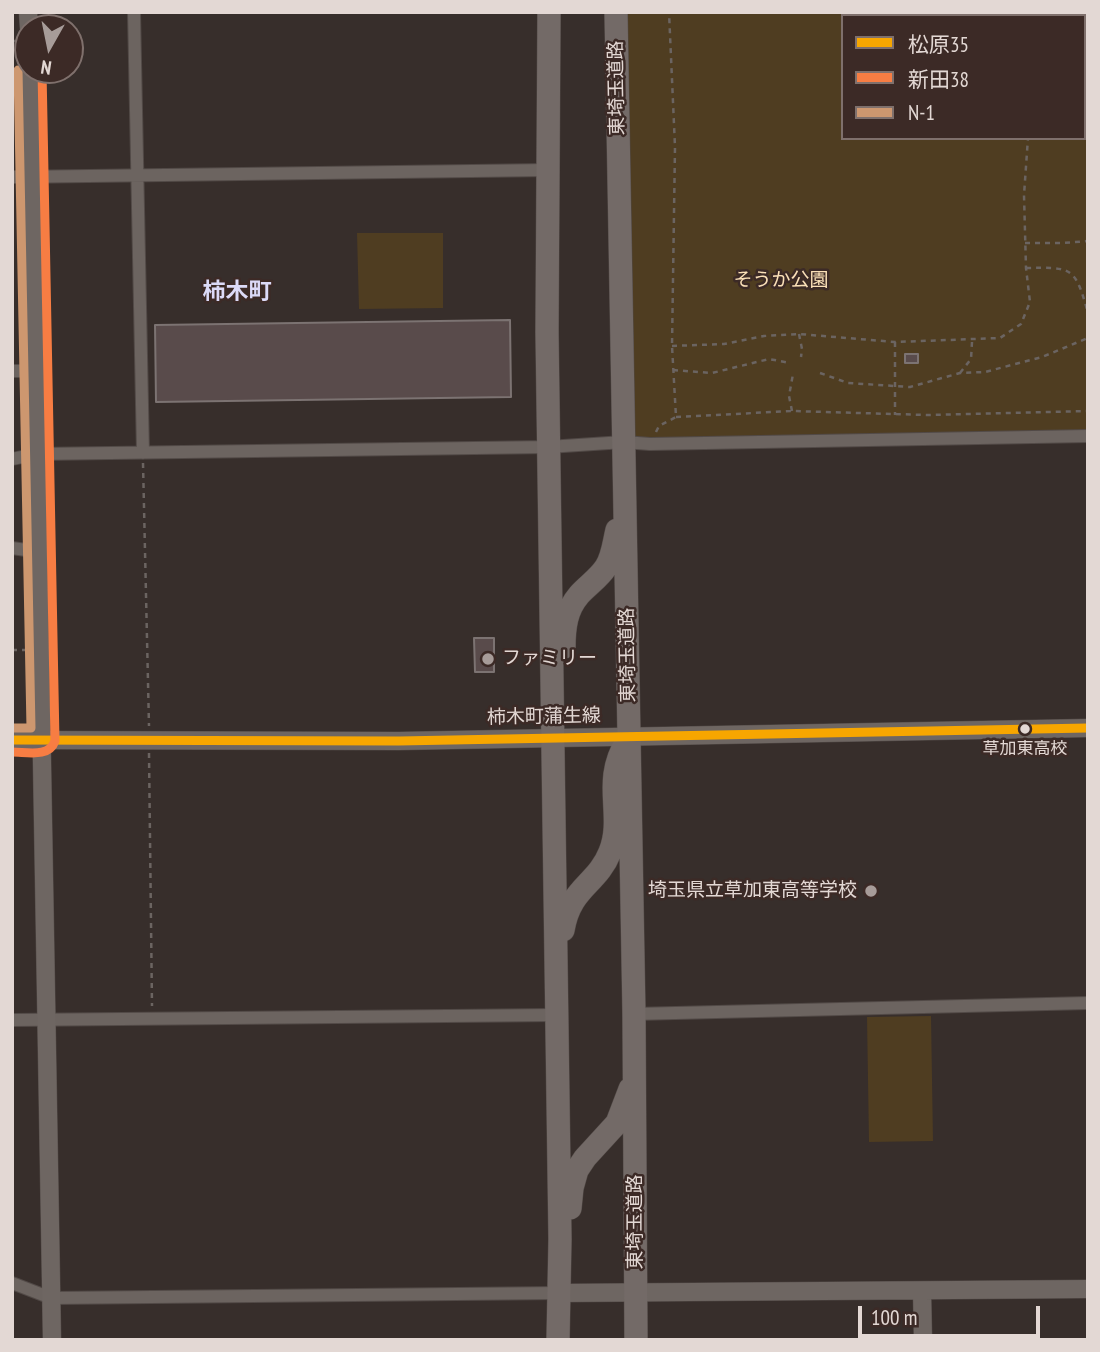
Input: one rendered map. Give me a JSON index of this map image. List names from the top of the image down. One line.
{"streets":{"highway":["東埼玉道路"],"main road":["柿木町蒲生線"]},"crossings":[["東埼玉道路","柿木町蒲生線"]],"districts":["柿木町"],"parks":["そうか公園"],"places":["ファミリー","草加東高校","埼玉県立草加東高等学校"],"lines":["transit line 新田38","transit line N-1","transit line 松原35"],"legend":["松原35","新田38","N-1"],"scale_bar":"100 m","north":"bottom"}
